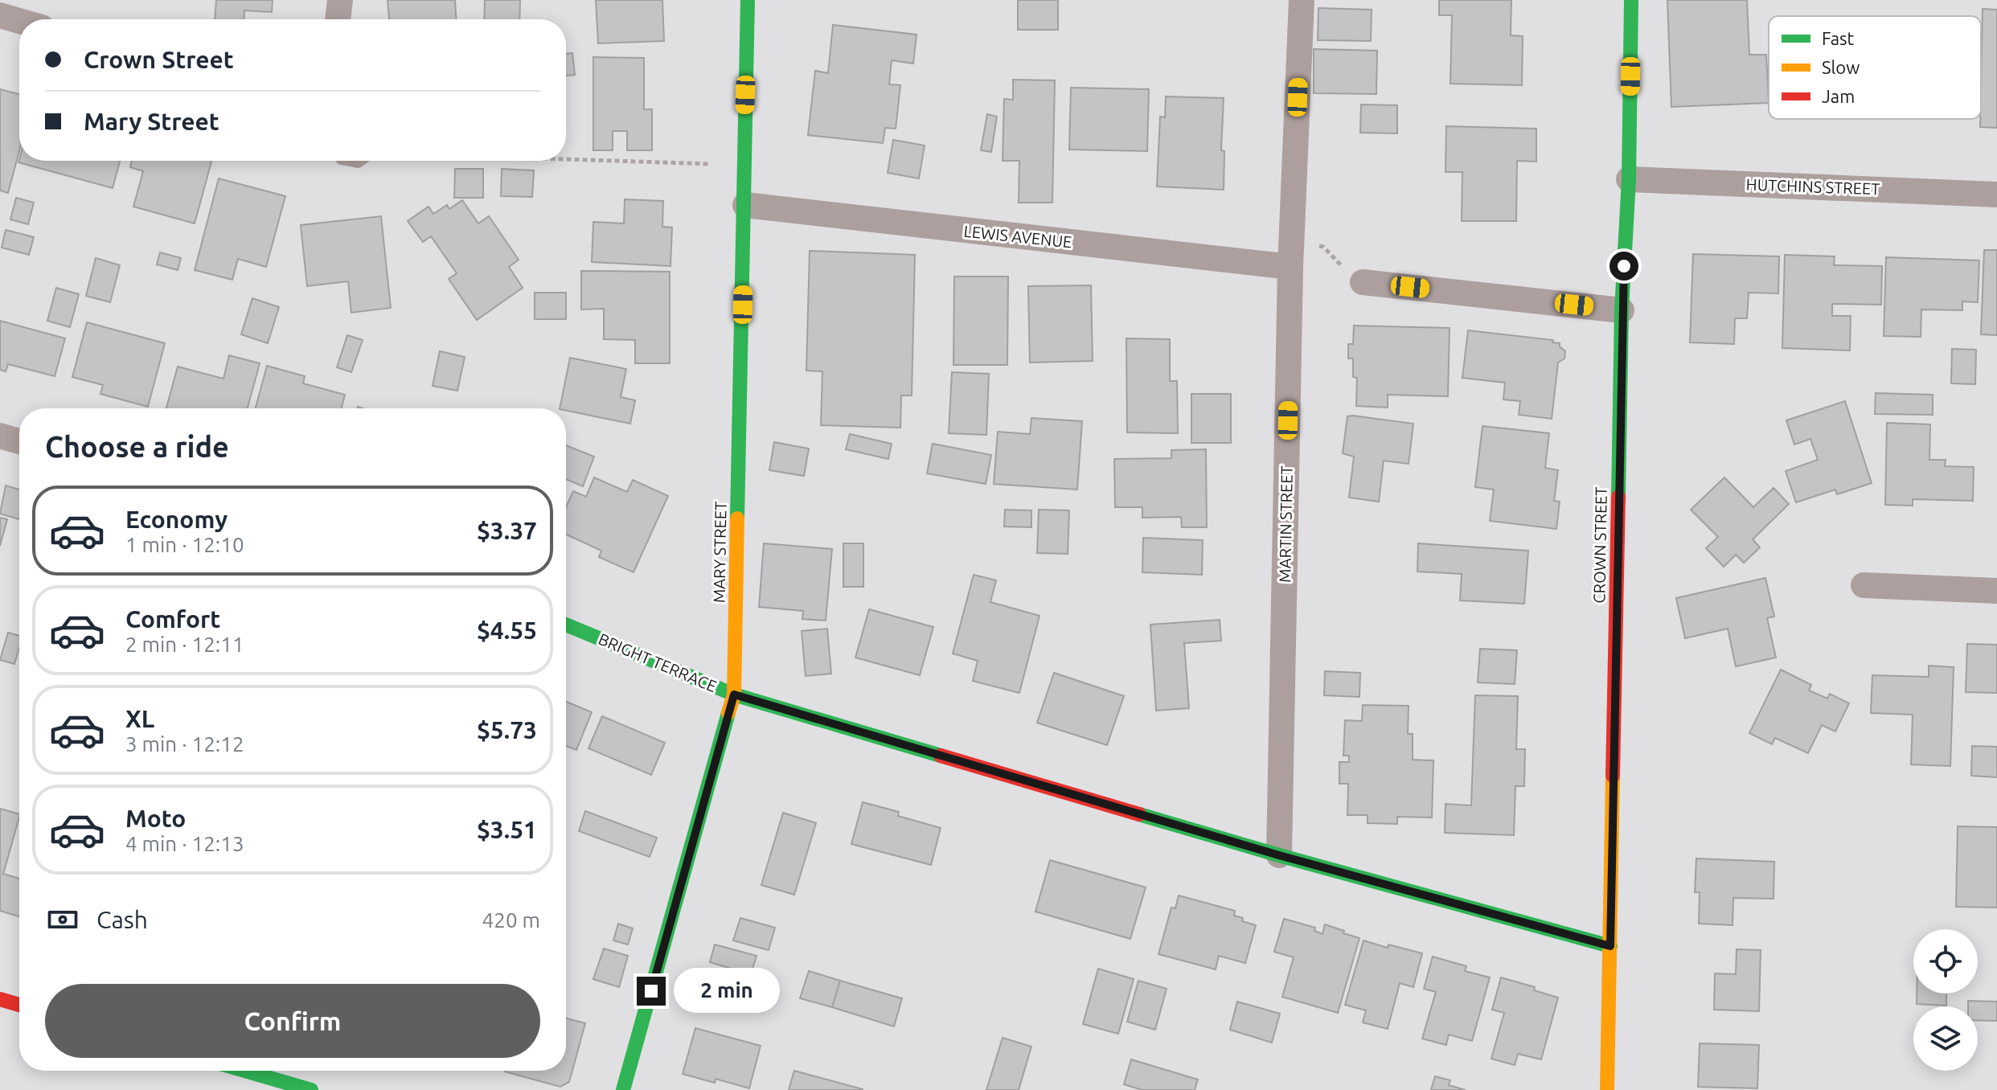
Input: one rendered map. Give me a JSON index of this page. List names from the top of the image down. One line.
{"streets":{"street":["HUTCHINS STREET","LEWIS AVENUE","MARTIN STREET","CROWN STREET","MARY STREET","BRIGHT TERRACE"]},"crossings":[["HUTCHINS STREET","CROWN STREET"],["LEWIS AVENUE","MARTIN STREET"],["LEWIS AVENUE","MARY STREET"],["MARTIN STREET","BRIGHT TERRACE"],["CROWN STREET","BRIGHT TERRACE"],["MARY STREET","BRIGHT TERRACE"]],"legend":["Fast","Slow","Jam"],"page":{"banner":["Crown Street","Mary Street"],"heading":"Choose a ride","list":[{"name":"Economy","note":"1 min · 12:10","value":"$3.37"},{"name":"Comfort","note":"2 min · 12:11","value":"$4.55"},{"name":"XL","note":"3 min · 12:12","value":"$5.73"},{"name":"Moto","note":"4 min · 12:13","value":"$3.51"}],"pay":["Cash","420 m"],"bubble":"2 min","buttons":"Confirm"}}
